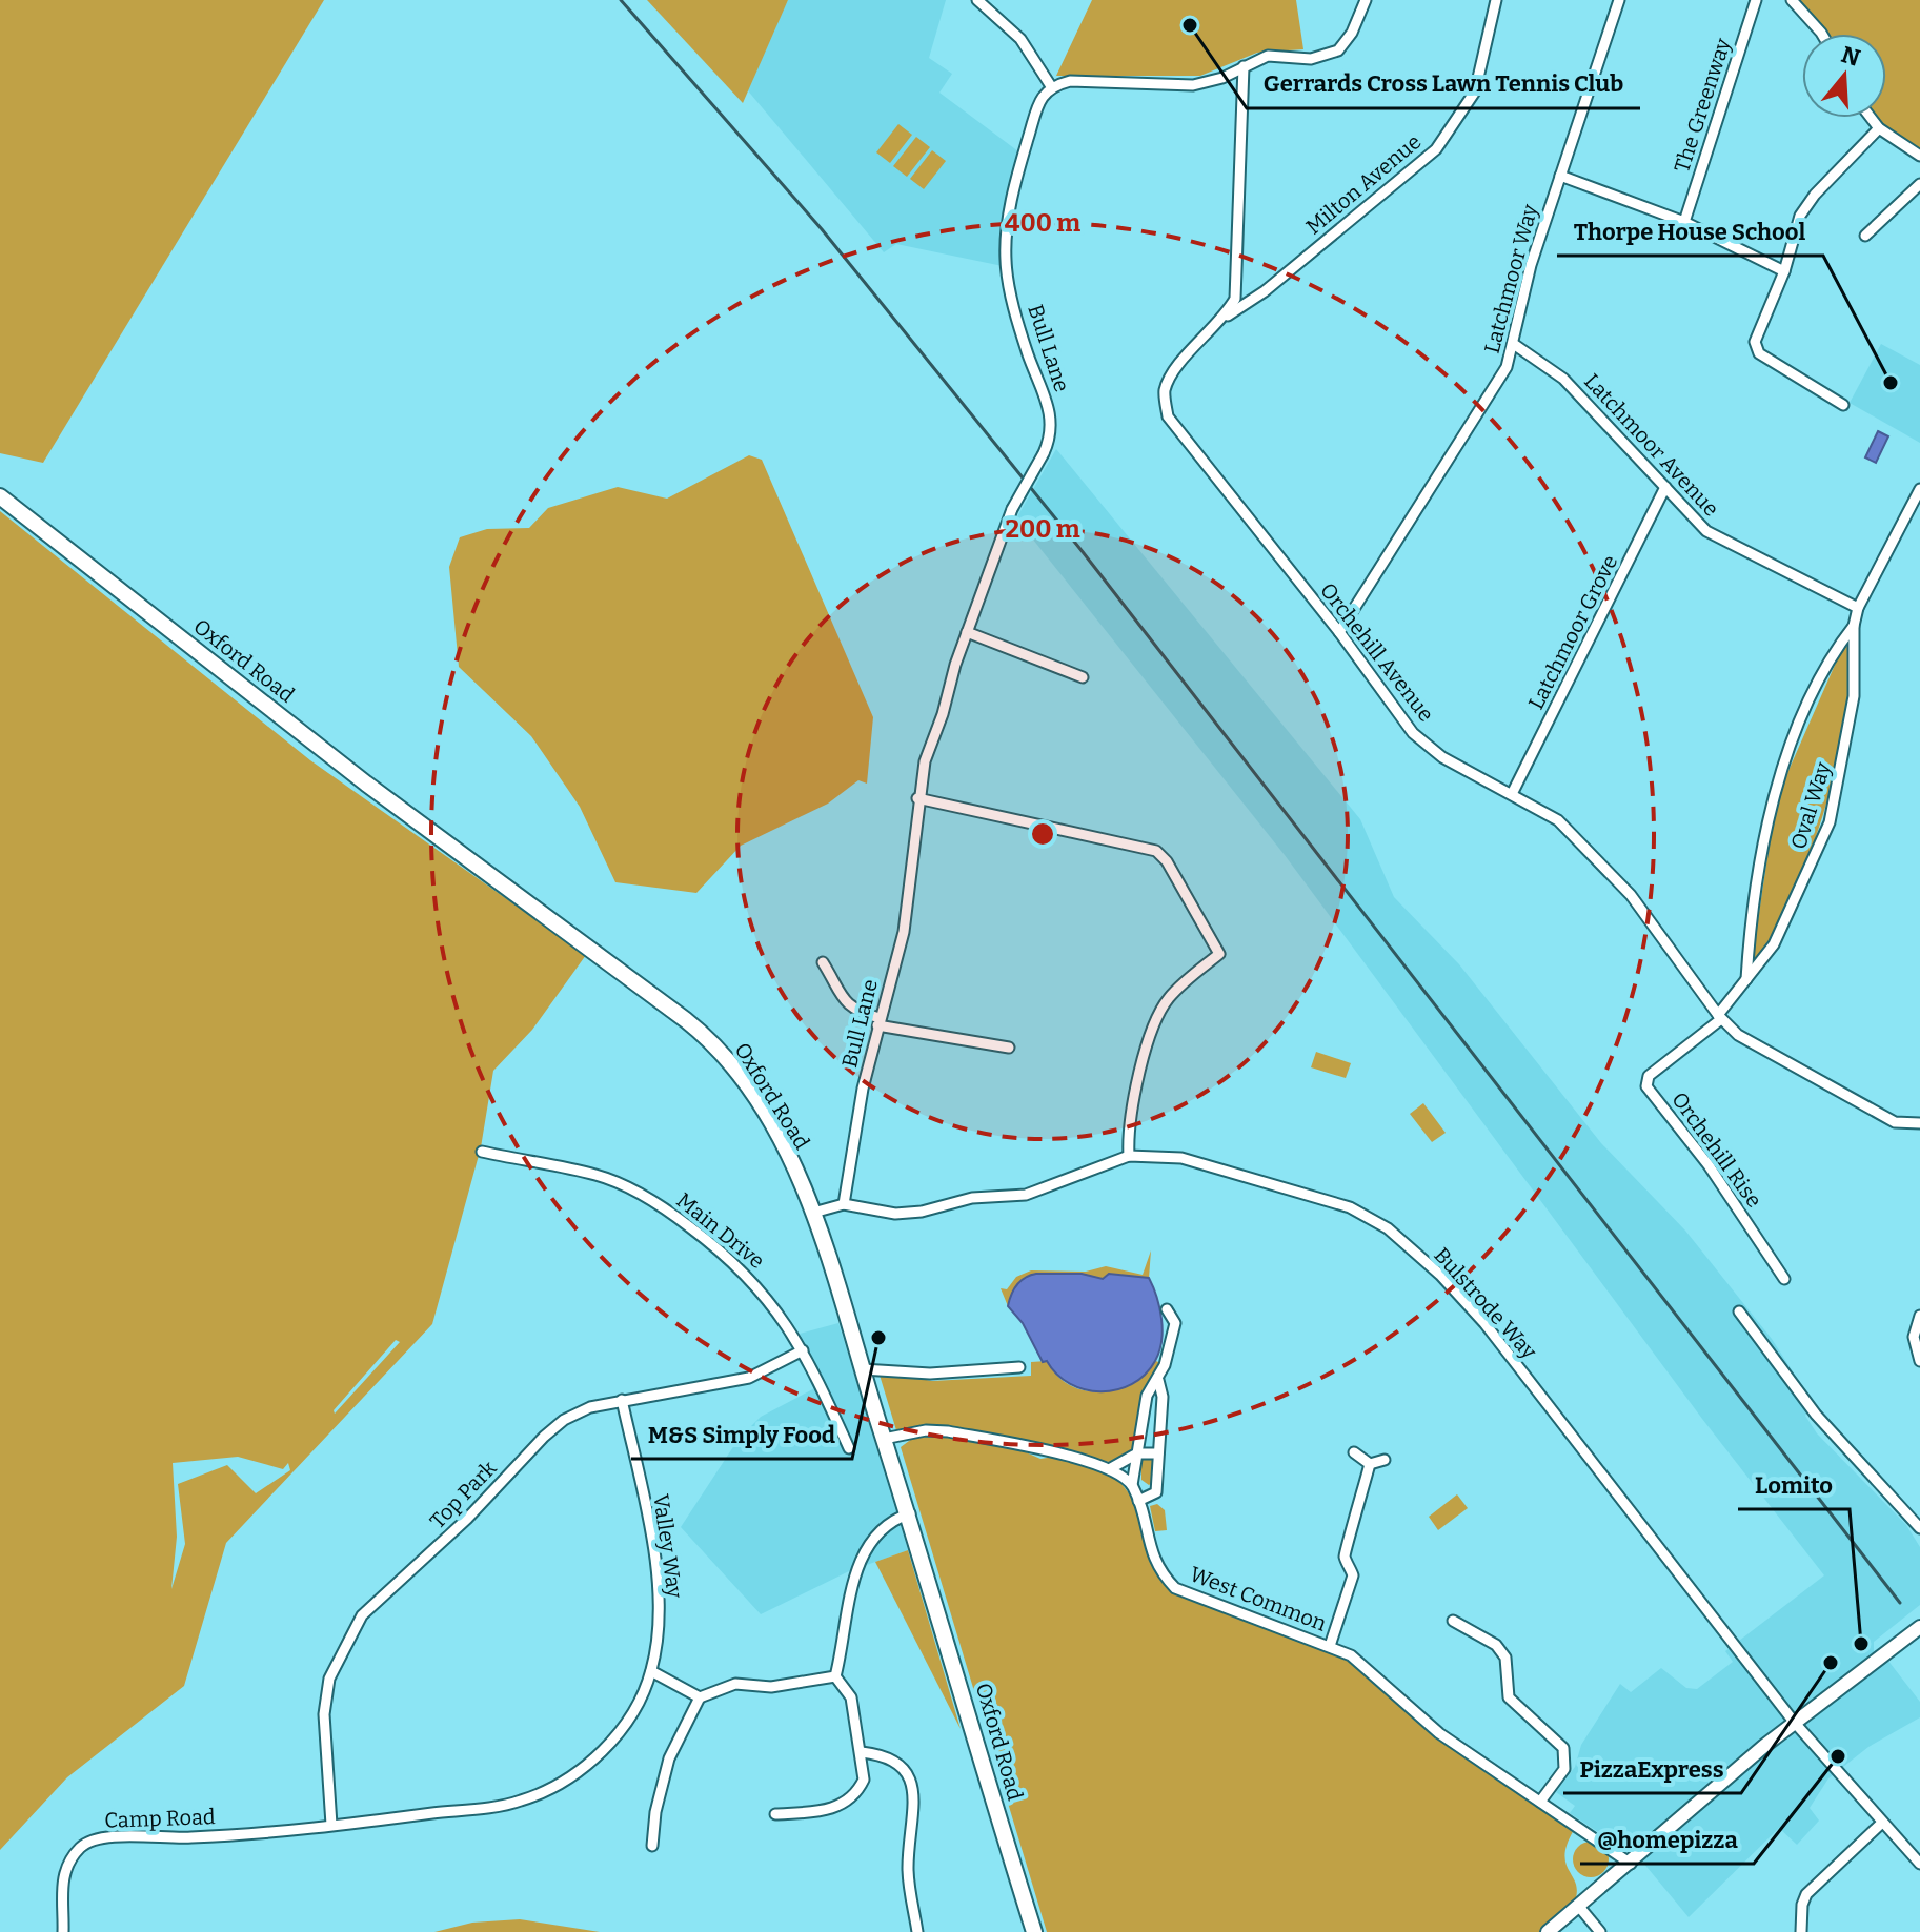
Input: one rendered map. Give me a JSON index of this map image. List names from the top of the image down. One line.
{"streets":{"main road":["Oxford Road"],"street":["The Greenway","Milton Avenue","Latchmoor Way","Bull Lane","Latchmoor Avenue","Latchmoor Grove","Orchehill Avenue","Oval Way","Orchehill Rise","Main Drive","Bulstrode Way","Top Park","Valley Way","West Common","Camp Road"]},"crossings":[["Milton Avenue","Orchehill Avenue"],["Latchmoor Way","Latchmoor Avenue"],["Latchmoor Way","Orchehill Avenue"],["Bull Lane","Bulstrode Way"],["Latchmoor Avenue","Latchmoor Grove"],["Latchmoor Avenue","Oval Way"],["Latchmoor Grove","Orchehill Avenue"],["Orchehill Avenue","Oval Way"],["Orchehill Avenue","Orchehill Rise"],["Oxford Road","Bulstrode Way"],["Oxford Road","West Common"],["Oval Way","Orchehill Rise"],["Main Drive","Top Park"],["Top Park","Valley Way"],["Top Park","Camp Road"],["Valley Way","Camp Road"]],"places":["Gerrards Cross Lawn Tennis Club","Thorpe House School","M&S Simply Food","Lomito","PizzaExpress","@homepizza"],"north":"top","rings":["400 m","200 m"]}
